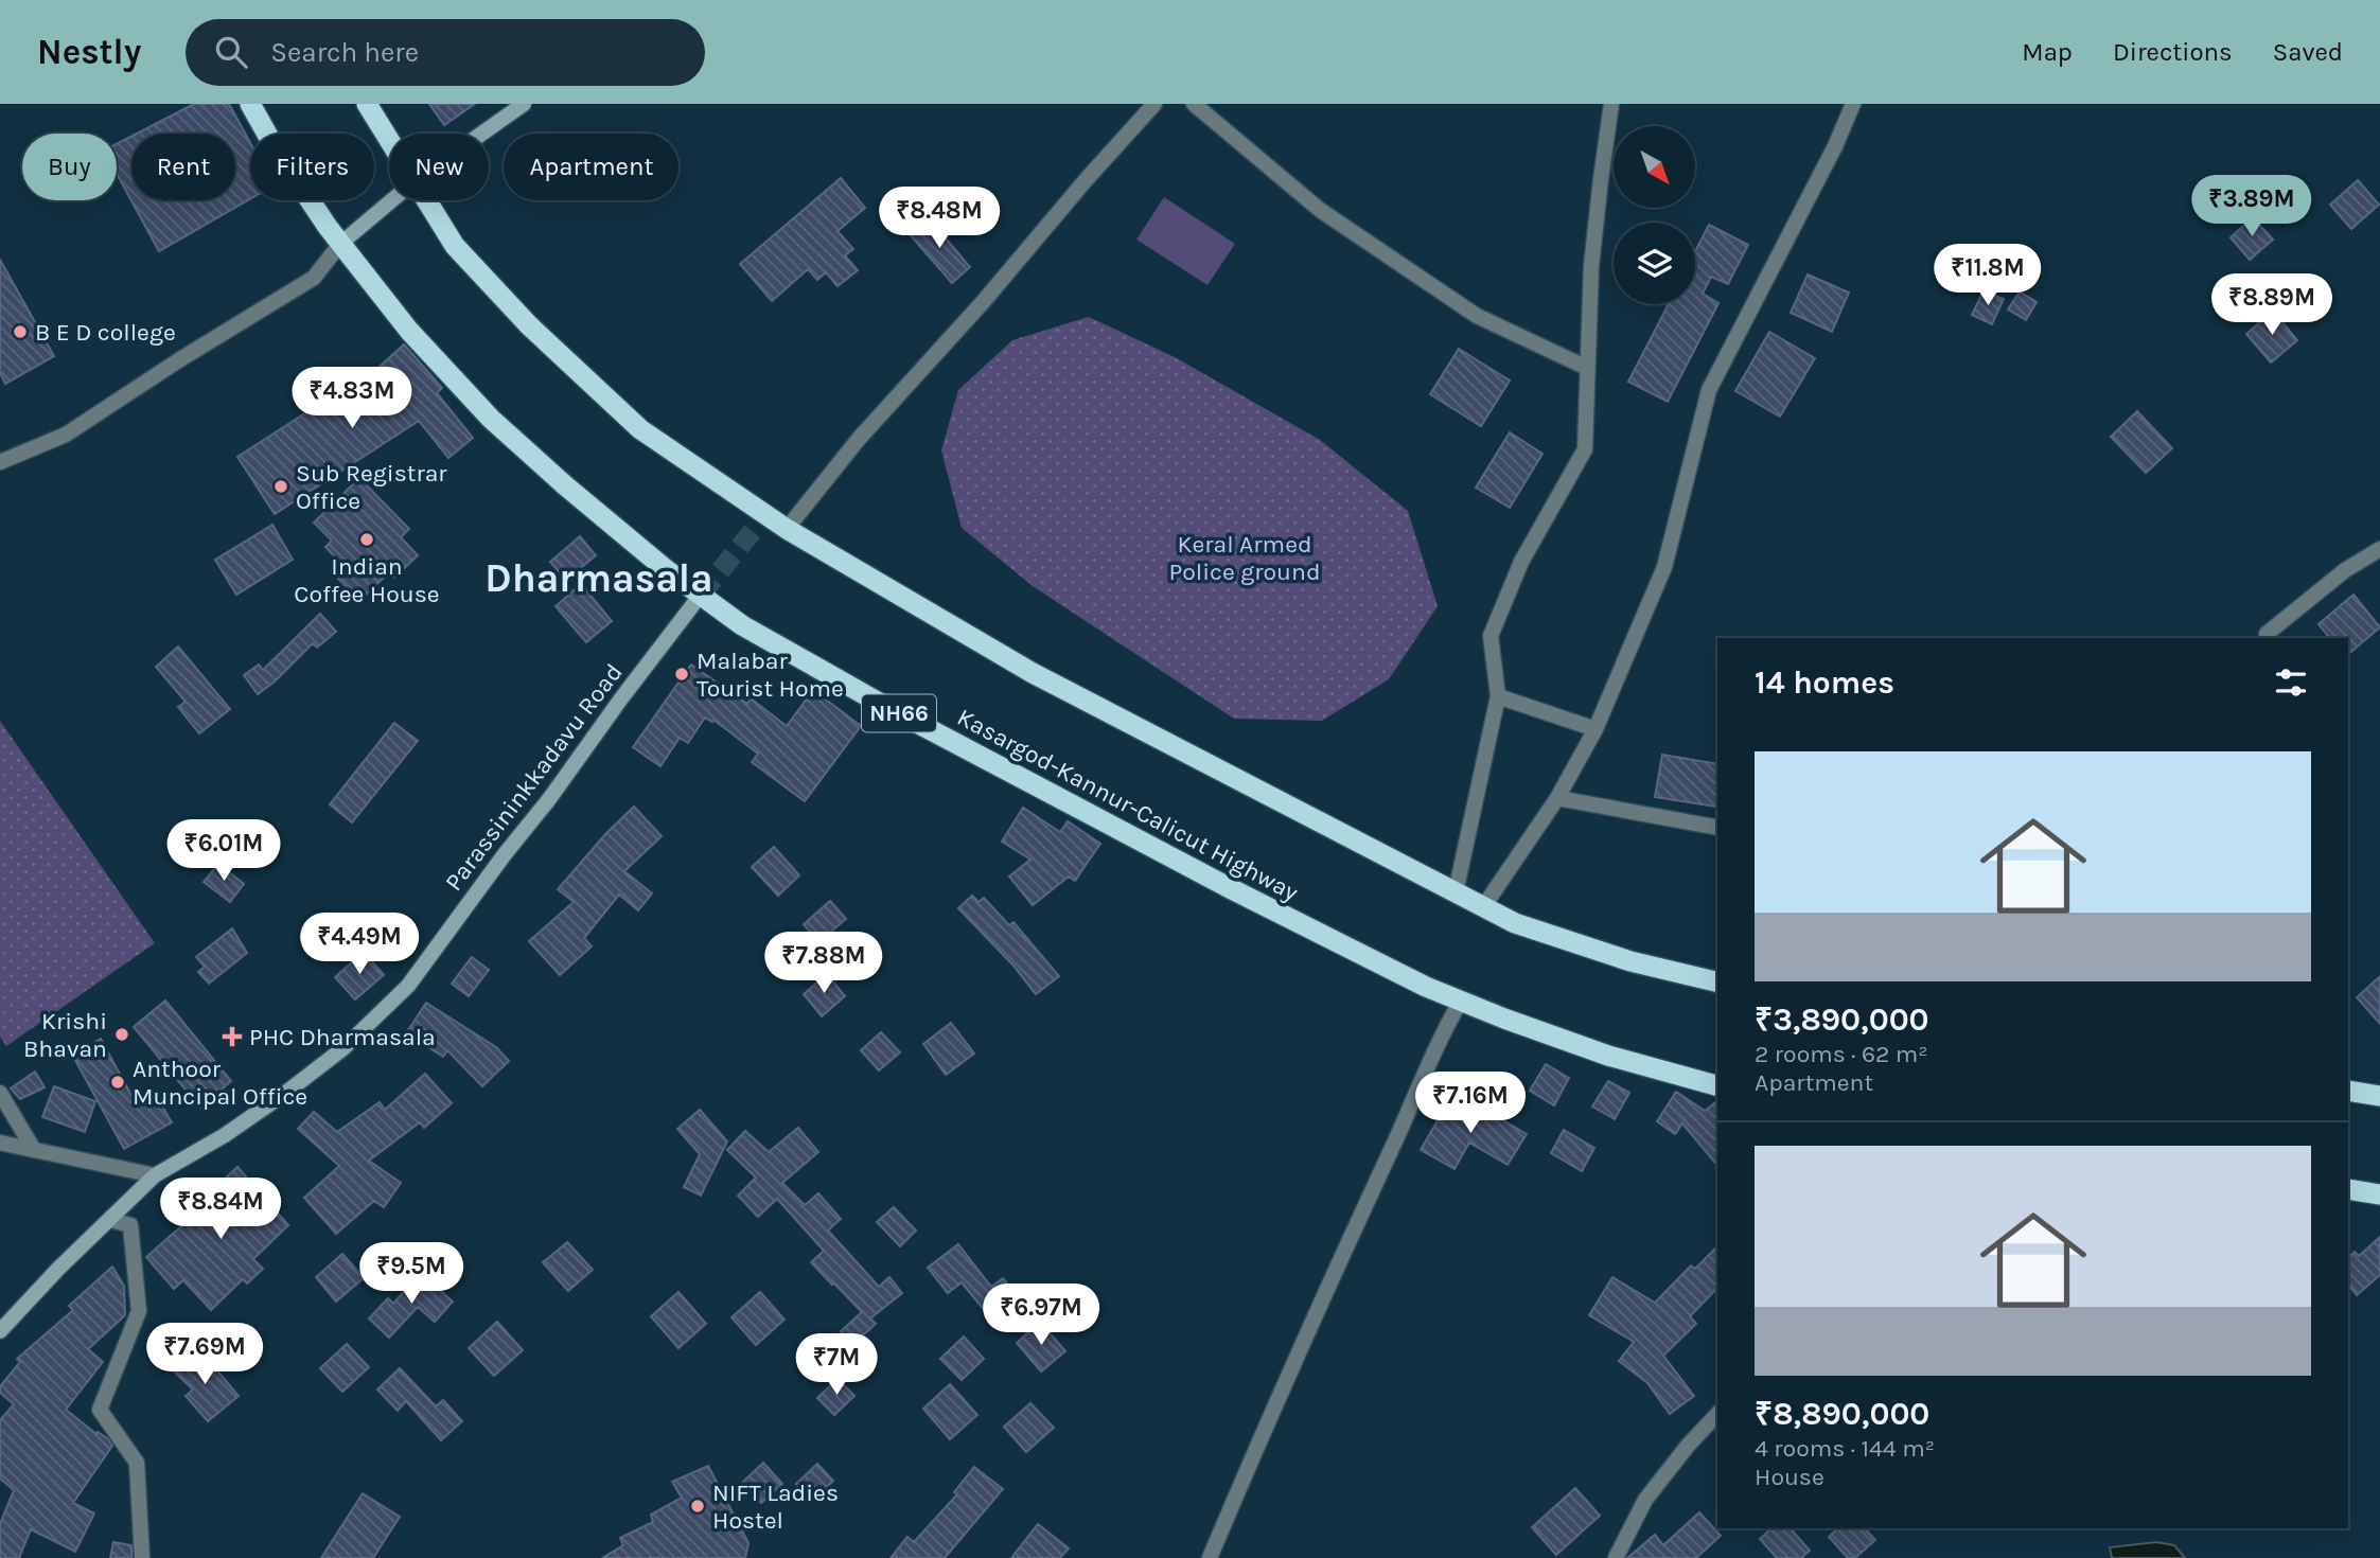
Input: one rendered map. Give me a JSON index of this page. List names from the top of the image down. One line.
{"streets":{"highway":["NH66","Kasargod-Kannur-Calicut Highway"],"main road":["Parassininkkadavu Road"]},"crossings":[["Parassininkkadavu Road","Kasargod-Kannur-Calicut Highway"]],"districts":["Dharmasala"],"parks":["Keral Armed Police ground"],"places":{"other":["B E D college","Sub Registrar Office","Indian Coffee House","Malabar Tourist Home","Krishi Bhavan","Anthoor Muncipal Office","NIFT Ladies Hostel"],"health":["PHC Dharmasala"]},"north":"bottom right","page":{"header":"Nestly","search":"Search here","nav":["Map","Directions","Saved"],"chip":["Buy","Rent","Filters","New","Apartment"],"price":["₹3.89M","₹8.48M","₹11.8M","₹8.89M","₹4.83M","₹6.01M","₹4.49M","₹7.88M","₹7.16M","₹8.84M","₹9.5M","₹6.97M","₹7.69M","₹7M"],"heading":"14 homes","list":[{"name":"₹3,890,000","note":"2 rooms · 62 m² · Apartment"},{"name":"₹8,890,000","note":"4 rooms · 144 m² · House"}]}}
